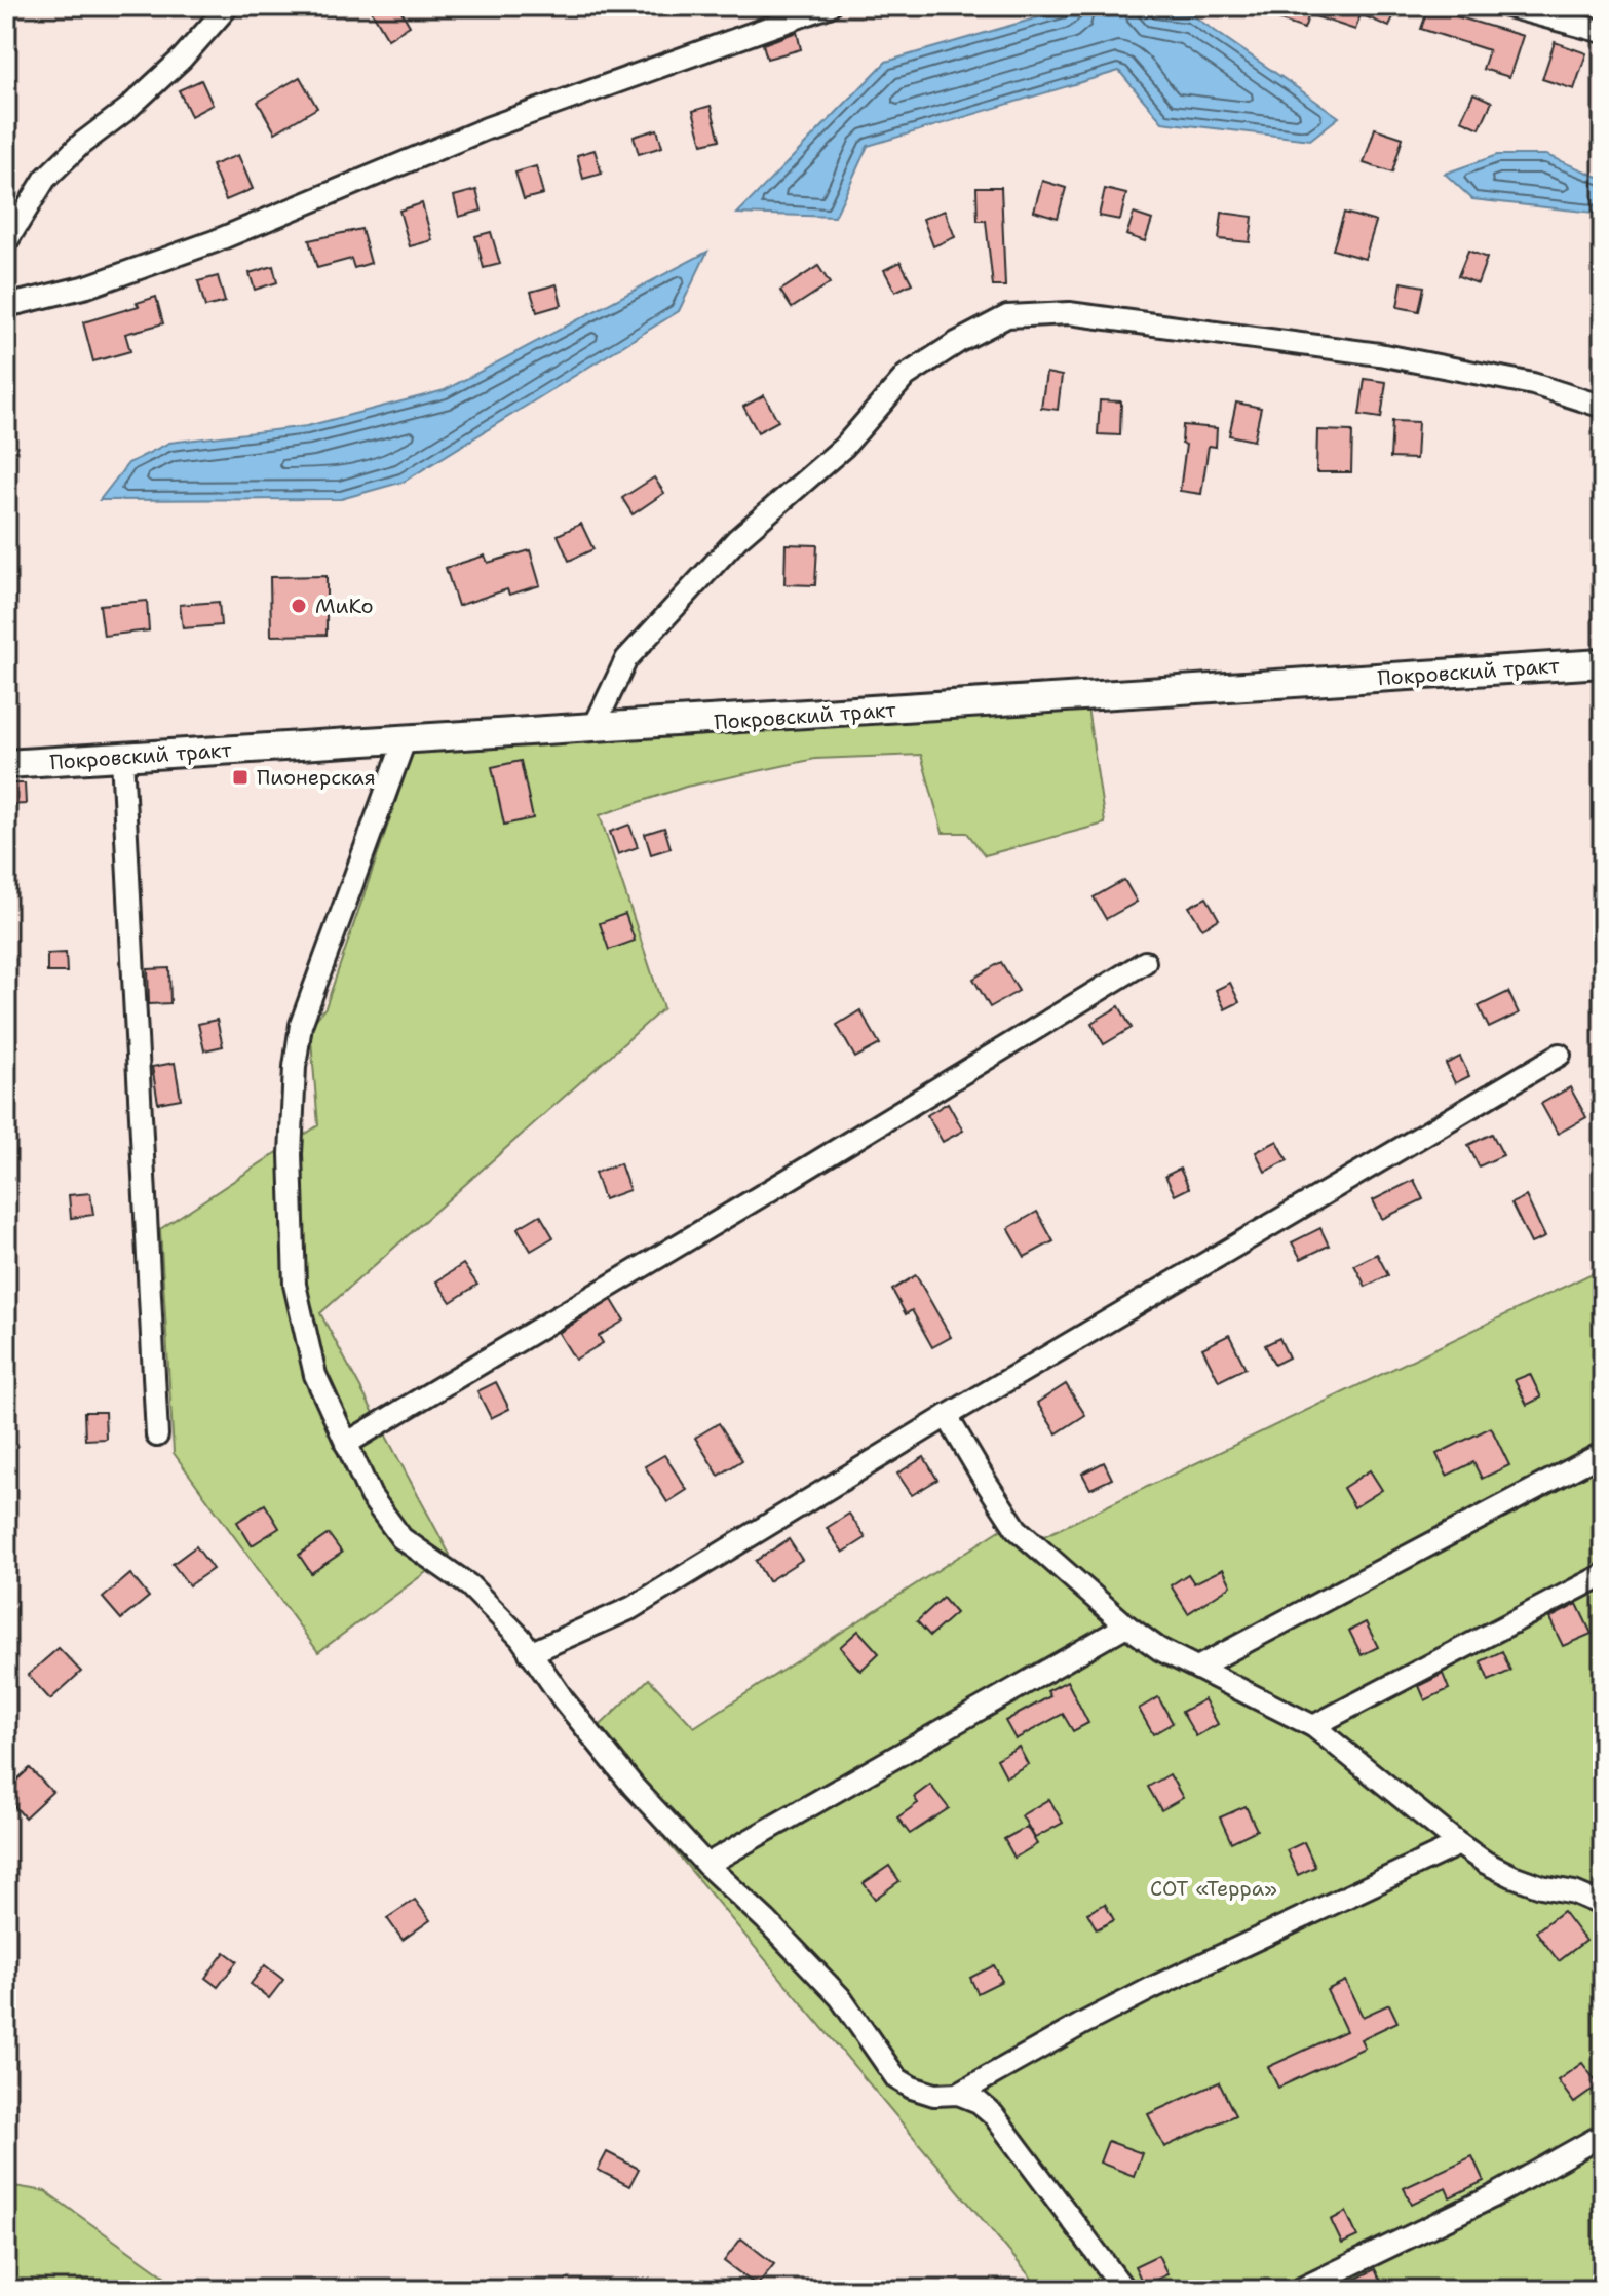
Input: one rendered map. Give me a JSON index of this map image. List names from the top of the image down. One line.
{"streets":{"main road":["Покровский тракт"]},"parks":["СОТ «Терра»"],"places":{"other":["МиКо"],"transit":["Пионерская"]}}
